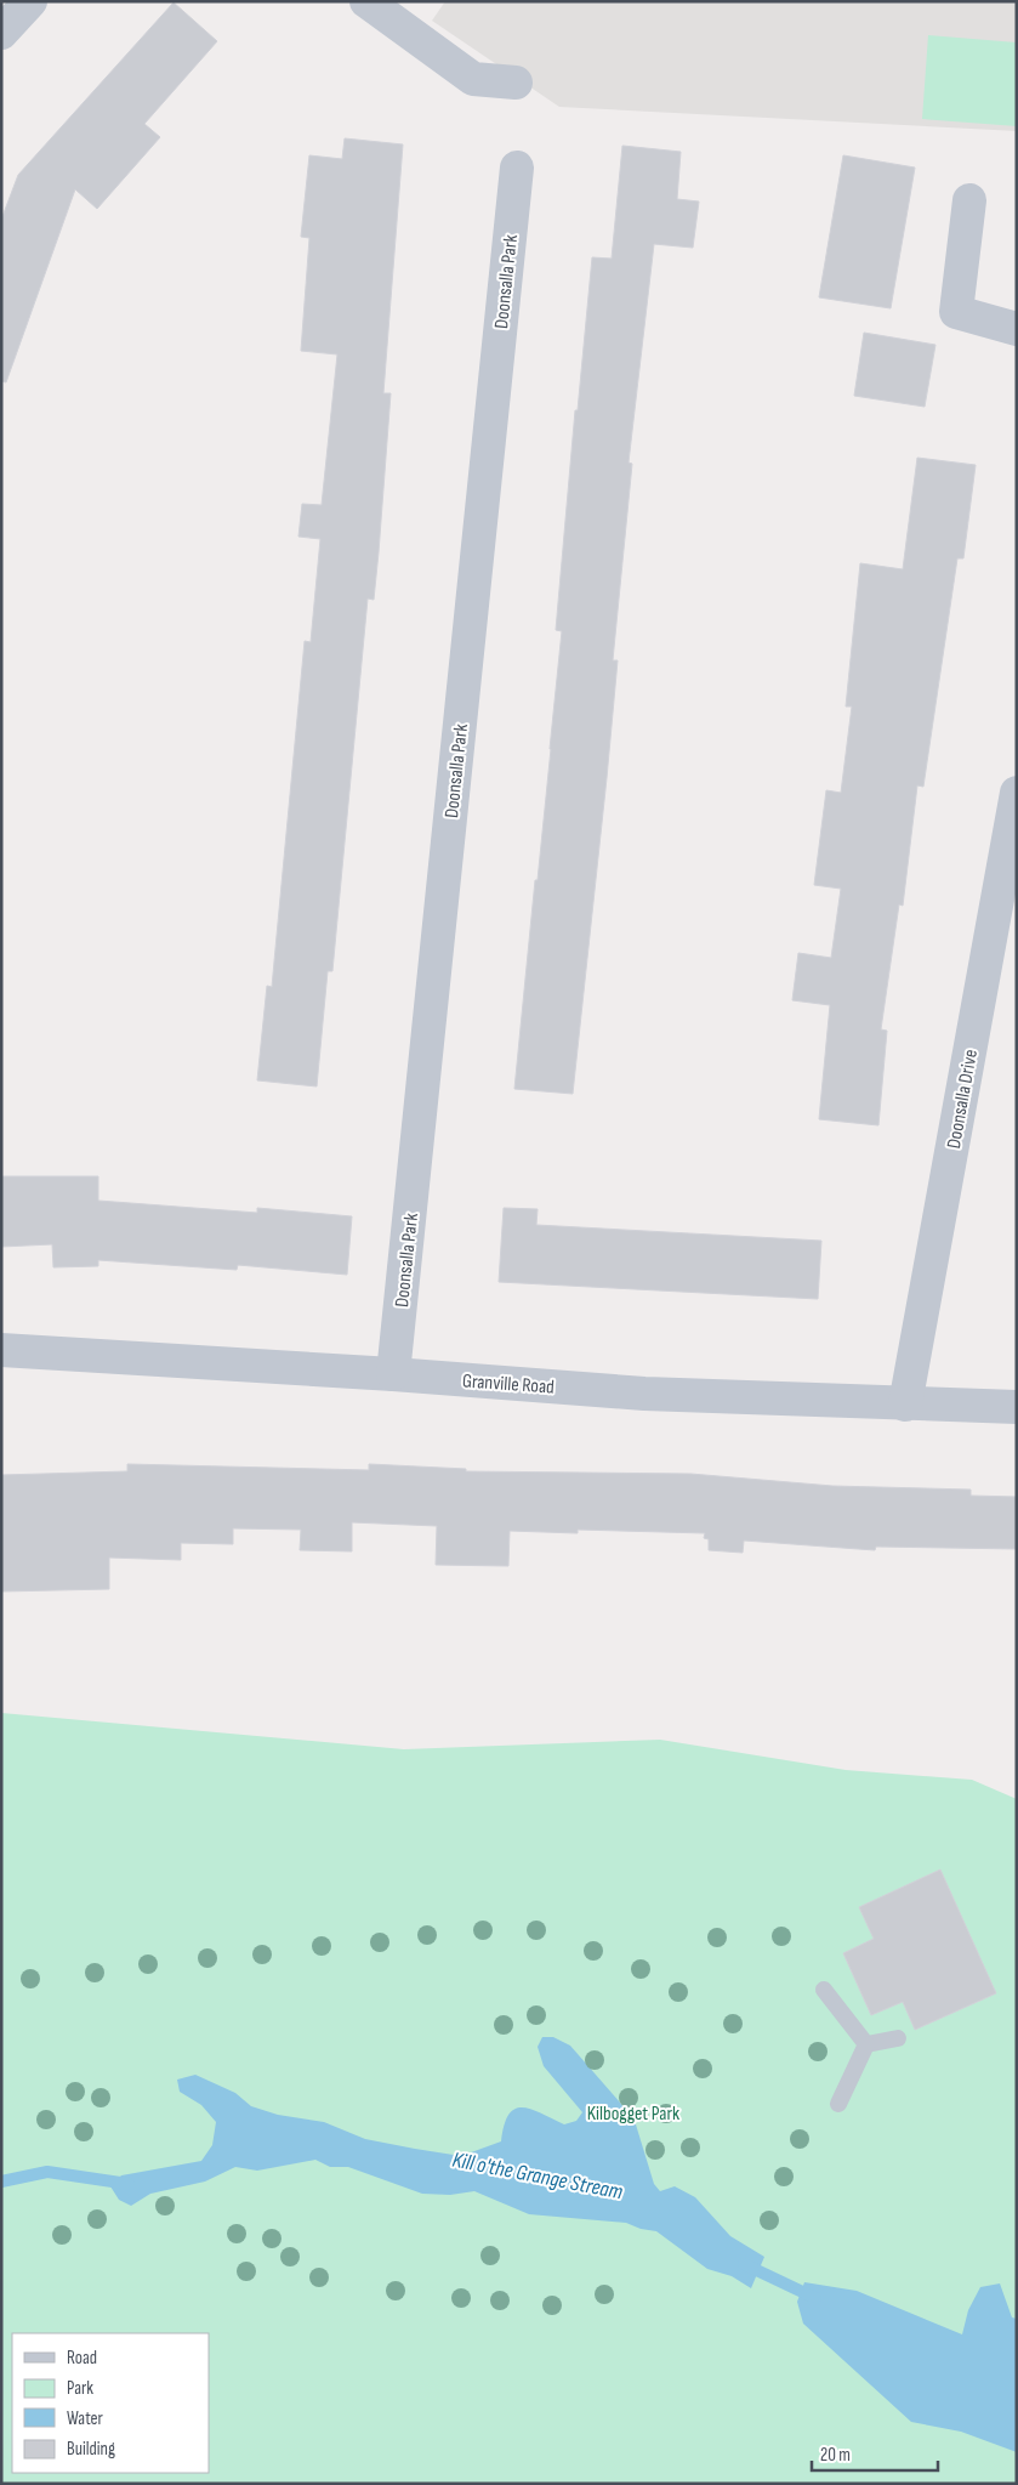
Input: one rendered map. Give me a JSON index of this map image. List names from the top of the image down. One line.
{"streets":{"street":["Doonsalla Park","Doonsalla Drive","Granville Road"]},"crossings":[["Doonsalla Park","Granville Road"],["Doonsalla Drive","Granville Road"]],"water":["Kill o'the Grange Stream"],"parks":["Kilbogget Park"],"legend":["Road","Park","Water","Building"],"scale_bar":"20 m"}
